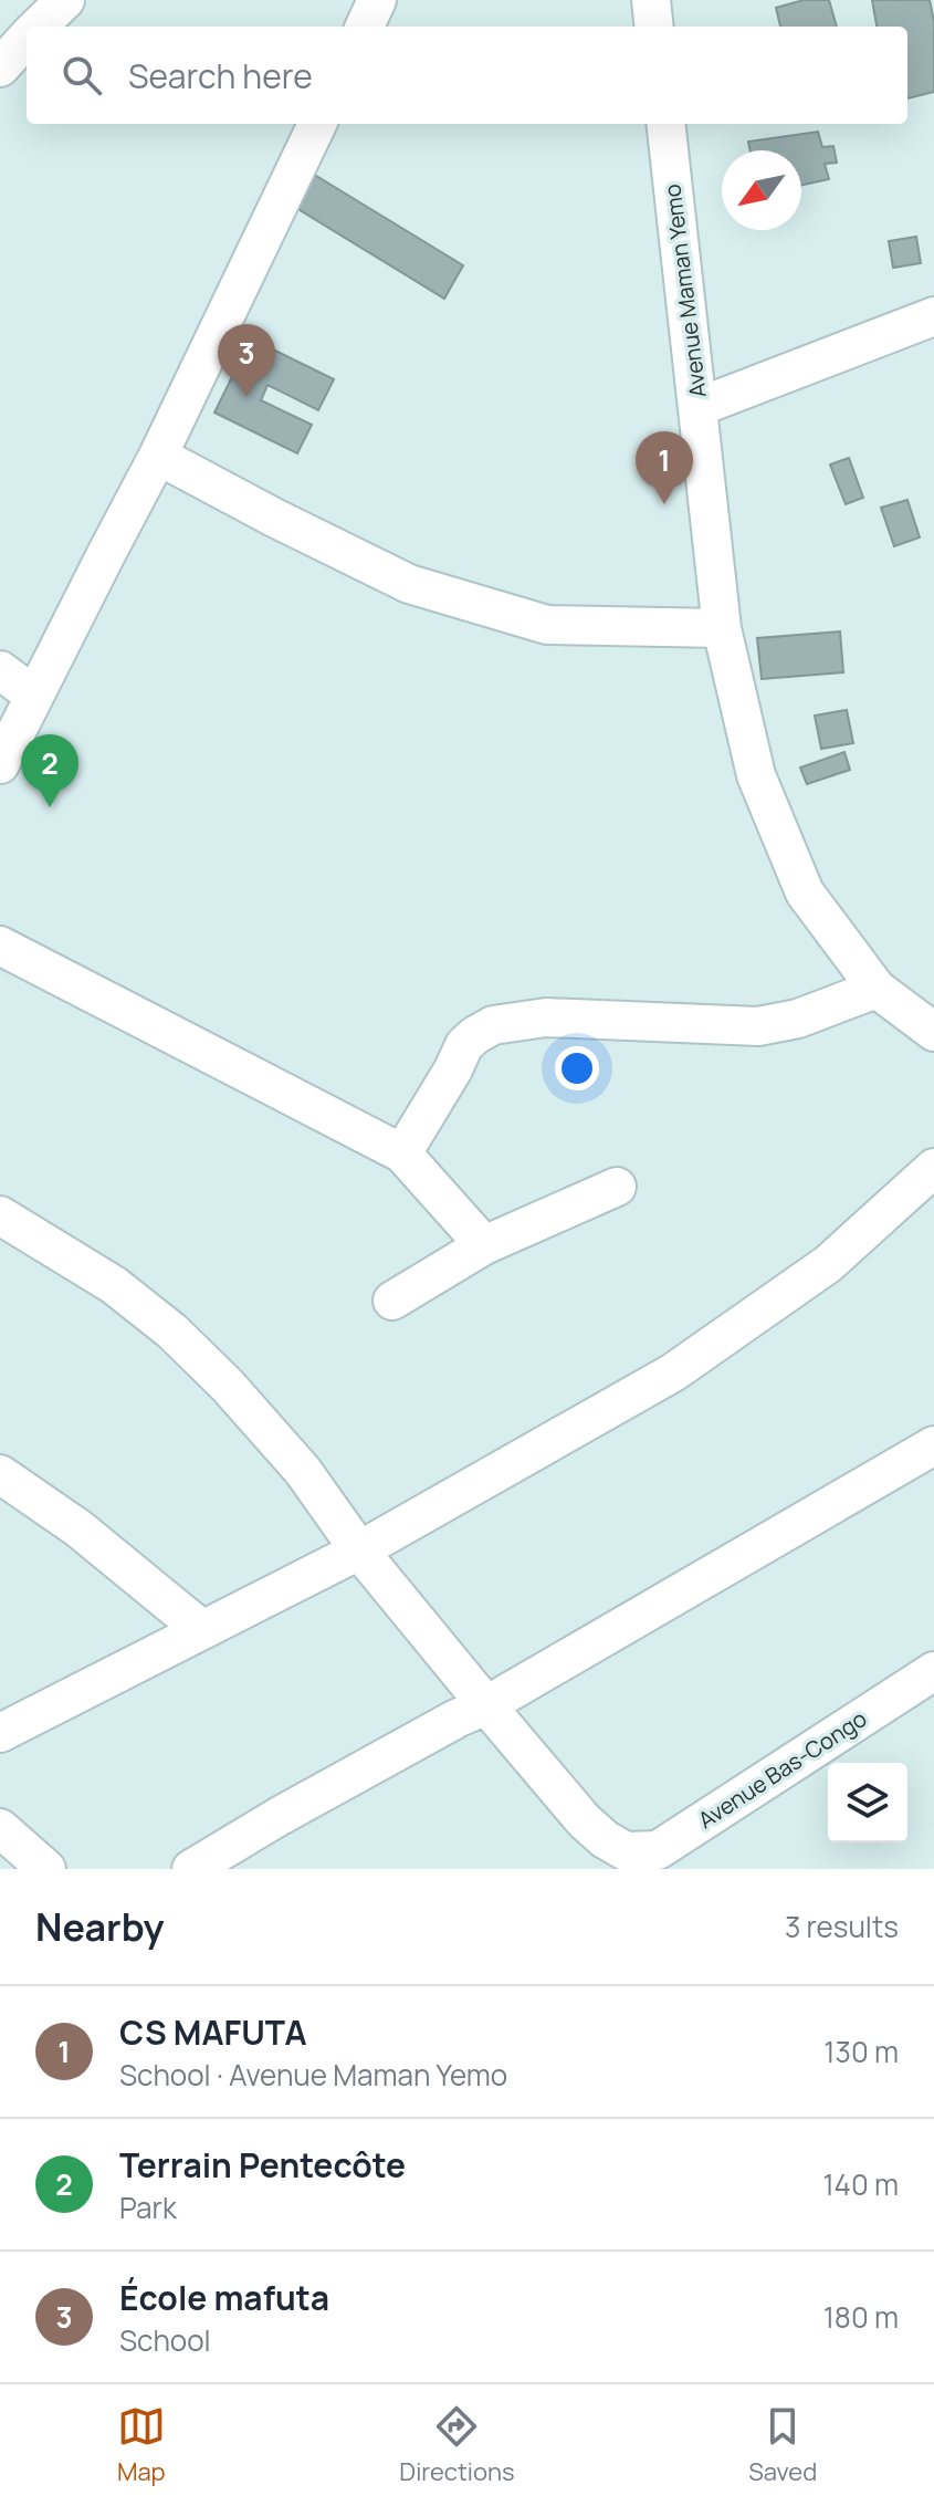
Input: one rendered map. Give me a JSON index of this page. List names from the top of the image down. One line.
{"streets":{"street":["Avenue Maman Yemo","Avenue Bas-Congo"]},"north":"bottom left","page":{"search":"Search here","pins":["3","1","2"],"heading":["Nearby","3 results"],"list":[{"mark":"1","name":"CS MAFUTA","note":"School · Avenue Maman Yemo","value":"130 m"},{"mark":"2","name":"Terrain Pentecôte","note":"Park","value":"140 m"},{"mark":"3","name":"École mafuta","note":"School","value":"180 m"}],"nav":["Map","Directions","Saved"]}}
